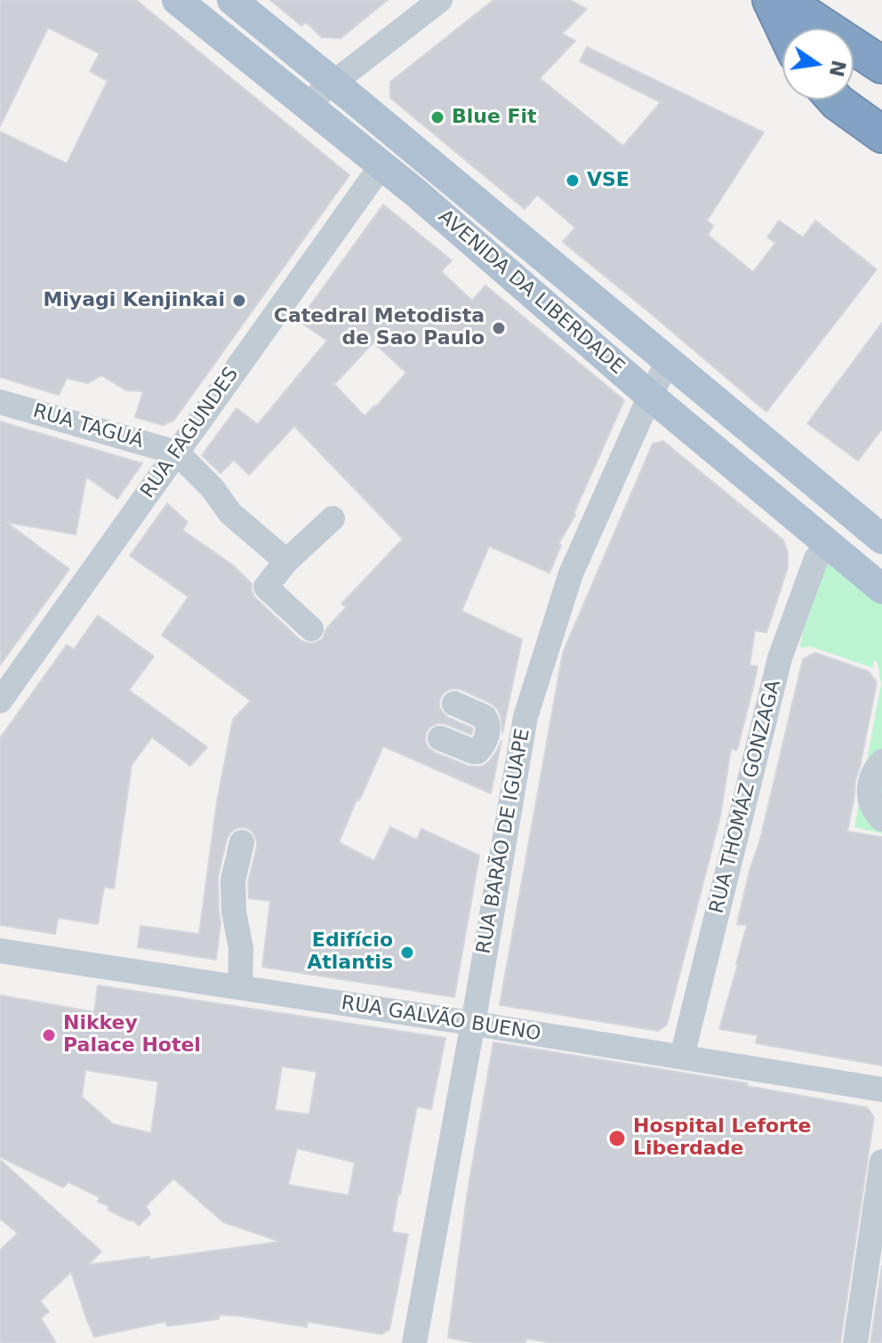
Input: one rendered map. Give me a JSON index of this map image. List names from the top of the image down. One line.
{"streets":{"main road":["AVENIDA DA LIBERDADE"],"street":["RUA TAGUÁ","RUA FAGUNDES","RUA THOMÁZ GONZAGA","RUA BARÃO DE IGUAPE","RUA GALVÃO BUENO"]},"crossings":[["AVENIDA DA LIBERDADE","RUA FAGUNDES"],["AVENIDA DA LIBERDADE","RUA THOMÁZ GONZAGA"],["AVENIDA DA LIBERDADE","RUA BARÃO DE IGUAPE"],["RUA TAGUÁ","RUA FAGUNDES"],["RUA THOMÁZ GONZAGA","RUA GALVÃO BUENO"],["RUA BARÃO DE IGUAPE","RUA GALVÃO BUENO"]],"places":["Blue Fit","VSE","Miyagi Kenjinkai","Catedral Metodista de Sao Paulo","Edifício Atlantis","Nikkey Palace Hotel","Hospital Leforte Liberdade"],"north":"right"}
